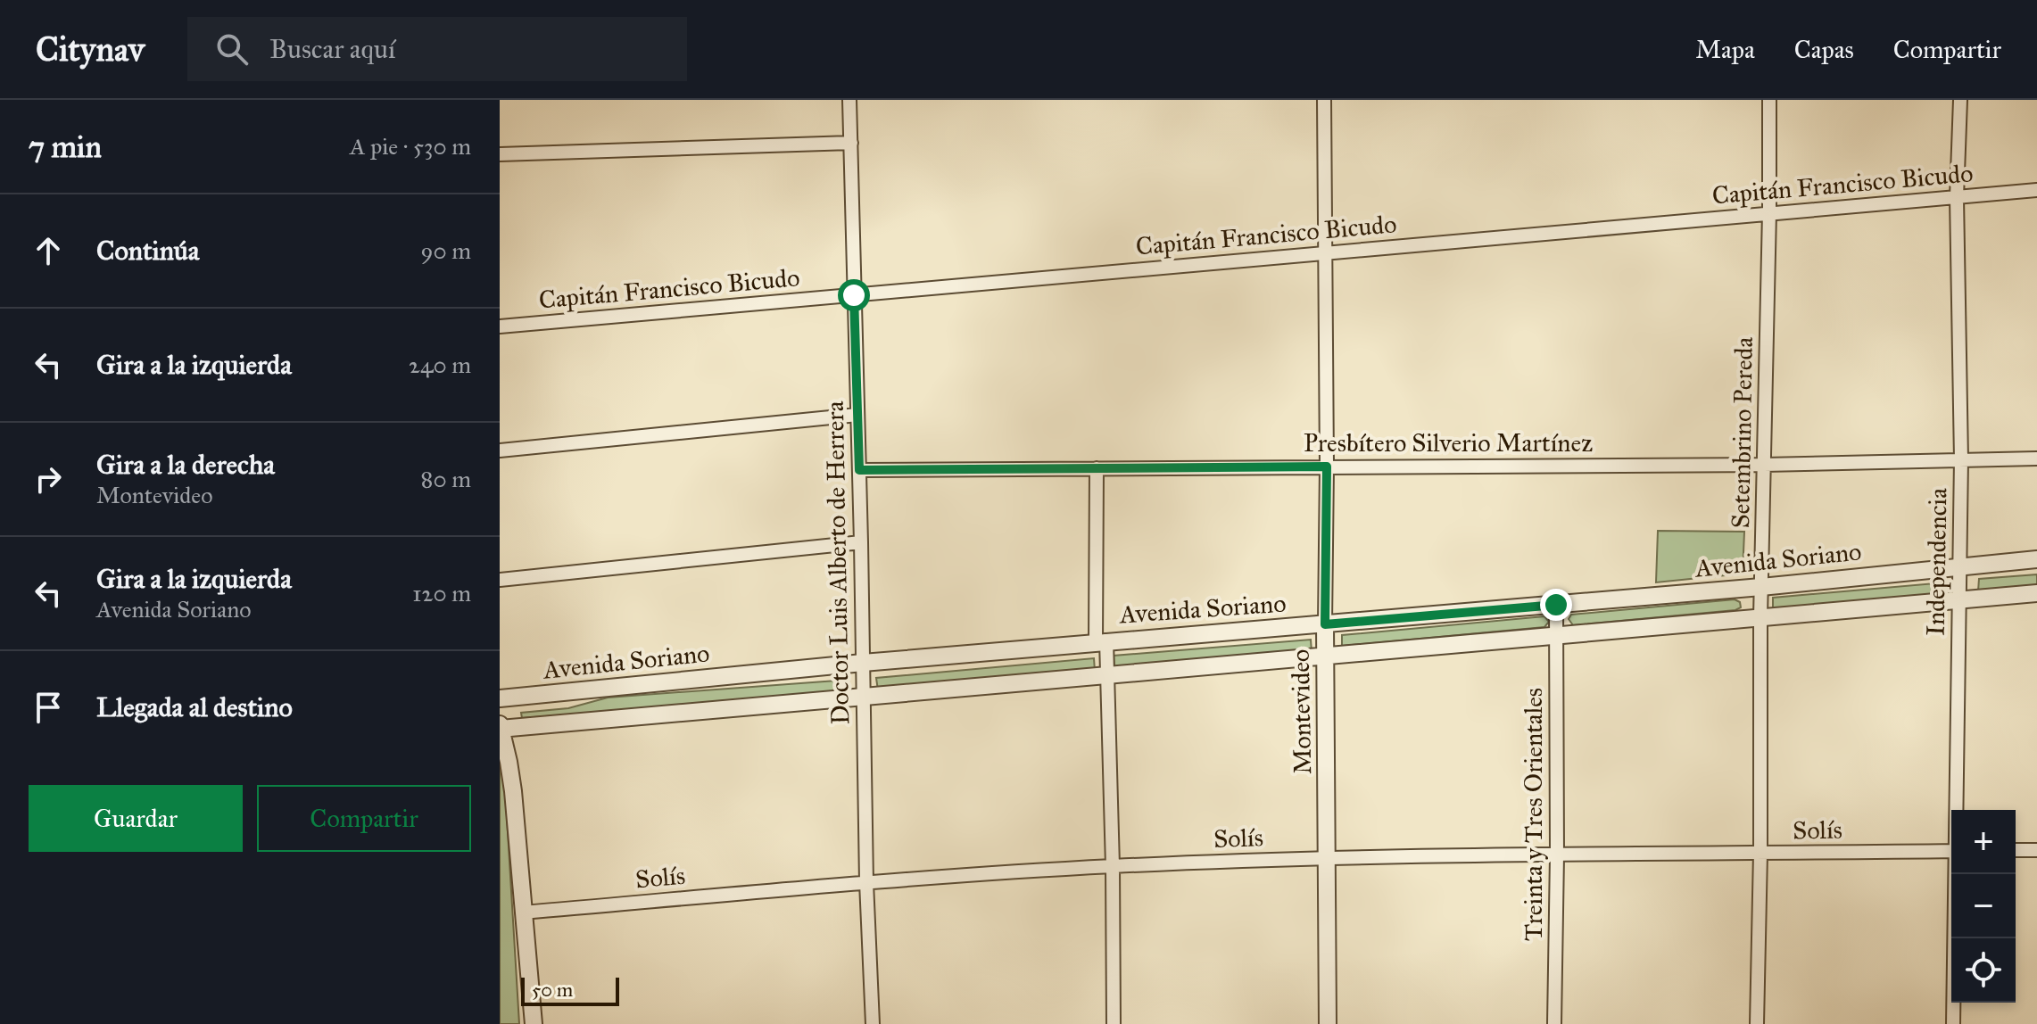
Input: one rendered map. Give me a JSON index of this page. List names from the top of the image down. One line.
{"streets":{"street":["Capitán Francisco Bicudo","Setembrino Pereda","Presbítero Silverio Martínez","Avenida Soriano","Independencia","Doctor Luis Alberto de Herrera","Montevideo","Treinta y Tres Orientales","Solís"]},"crossings":[["Capitán Francisco Bicudo","Setembrino Pereda"],["Capitán Francisco Bicudo","Independencia"],["Capitán Francisco Bicudo","Doctor Luis Alberto de Herrera"],["Capitán Francisco Bicudo","Montevideo"],["Setembrino Pereda","Presbítero Silverio Martínez"],["Setembrino Pereda","Avenida Soriano"],["Setembrino Pereda","Solís"],["Presbítero Silverio Martínez","Independencia"],["Presbítero Silverio Martínez","Doctor Luis Alberto de Herrera"],["Presbítero Silverio Martínez","Montevideo"],["Avenida Soriano","Independencia"],["Avenida Soriano","Doctor Luis Alberto de Herrera"],["Avenida Soriano","Montevideo"],["Avenida Soriano","Treinta y Tres Orientales"],["Doctor Luis Alberto de Herrera","Solís"],["Montevideo","Solís"],["Treinta y Tres Orientales","Solís"]],"scale_bar":"50 m","page":{"header":"Citynav","search":"Buscar aquí","nav":["Mapa","Capas","Compartir"],"heading":["7 min","A pie · 530 m"],"list":[["Continúa","90 m"],["Gira a la izquierda","240 m"],["Gira a la derecha","Montevideo","80 m"],["Gira a la izquierda","Avenida Soriano","120 m"],"Llegada al destino"],"buttons":["Guardar","Compartir"],"map_buttons":["+","−"],"scale":"50 m"}}
